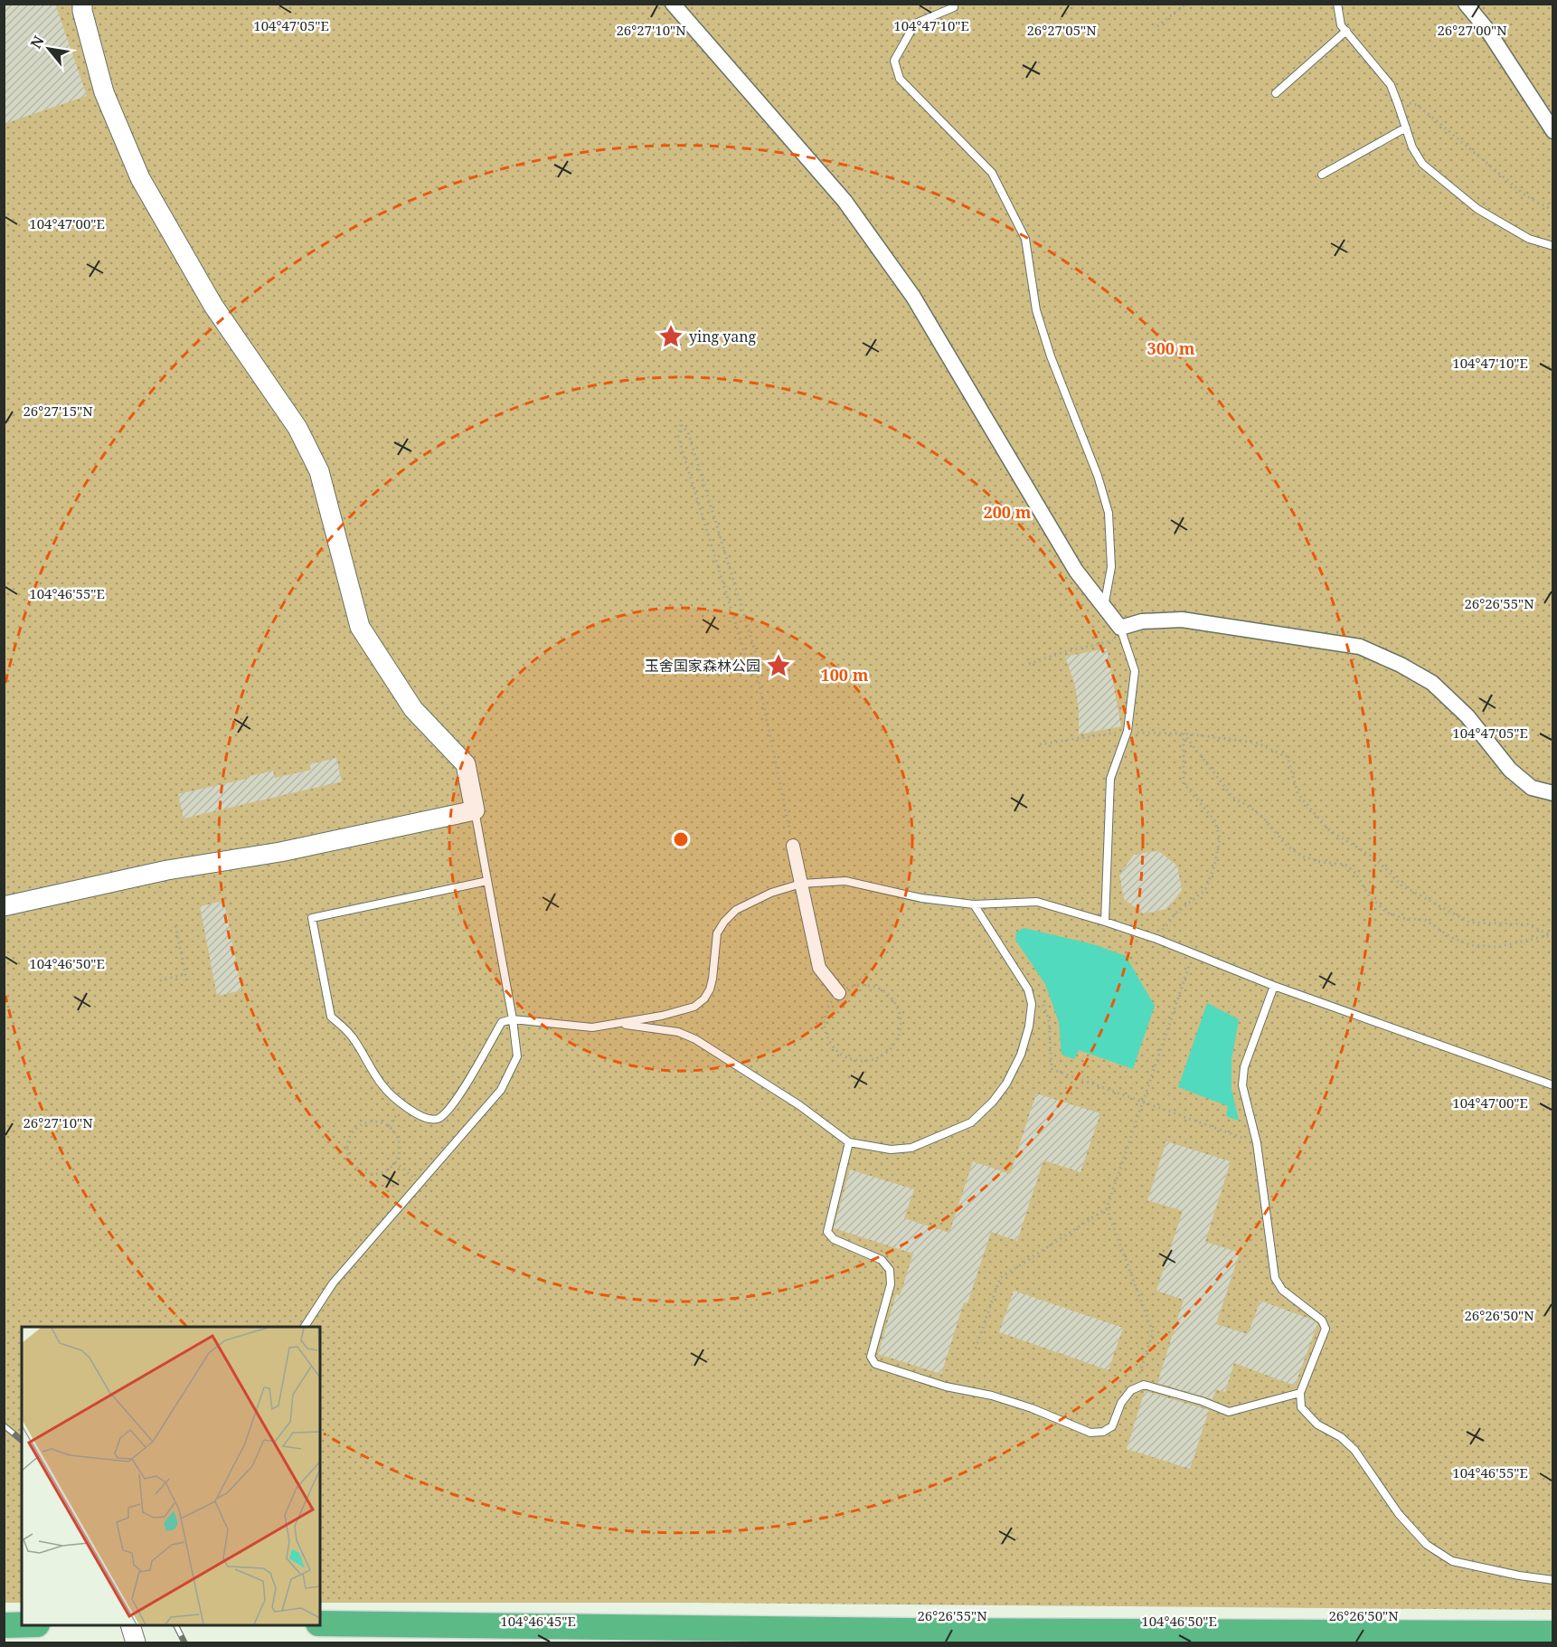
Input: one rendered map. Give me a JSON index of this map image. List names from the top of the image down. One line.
{"places":{"place":["ying yang","玉舍国家森林公园"]},"north":"top left","coordinates":["104°47'05\"E","104°47'10\"E","26°27'10\"N","26°27'05\"N","26°27'00\"N","104°47'00\"E","26°27'15\"N","104°46'55\"E","26°26'55\"N","104°46'50\"E","26°26'50\"N","104°46'45\"E"],"rings":["300 m","200 m","100 m"]}
